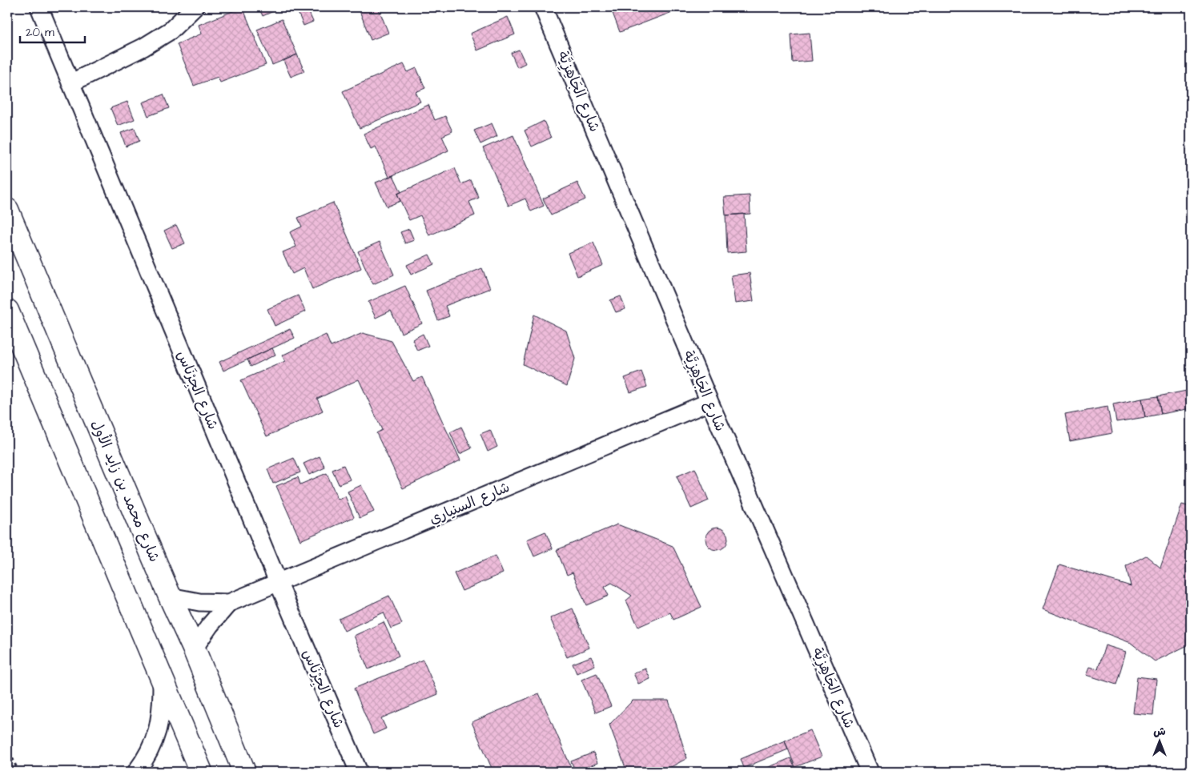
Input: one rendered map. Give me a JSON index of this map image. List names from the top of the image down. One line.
{"streets":{"main road":["شارع محمد بن زايد الأول"],"street":["شارع الجَاهِزِيَّة","شارع الجِرْنَاس","شارع السنياري"]},"crossings":[["شارع الجَاهِزِيَّة","شارع السنياري"],["شارع الجِرْنَاس","شارع السنياري"],["شارع محمد بن زايد الأول","شارع السنياري"]],"scale_bar":"20 m","north":"top"}
